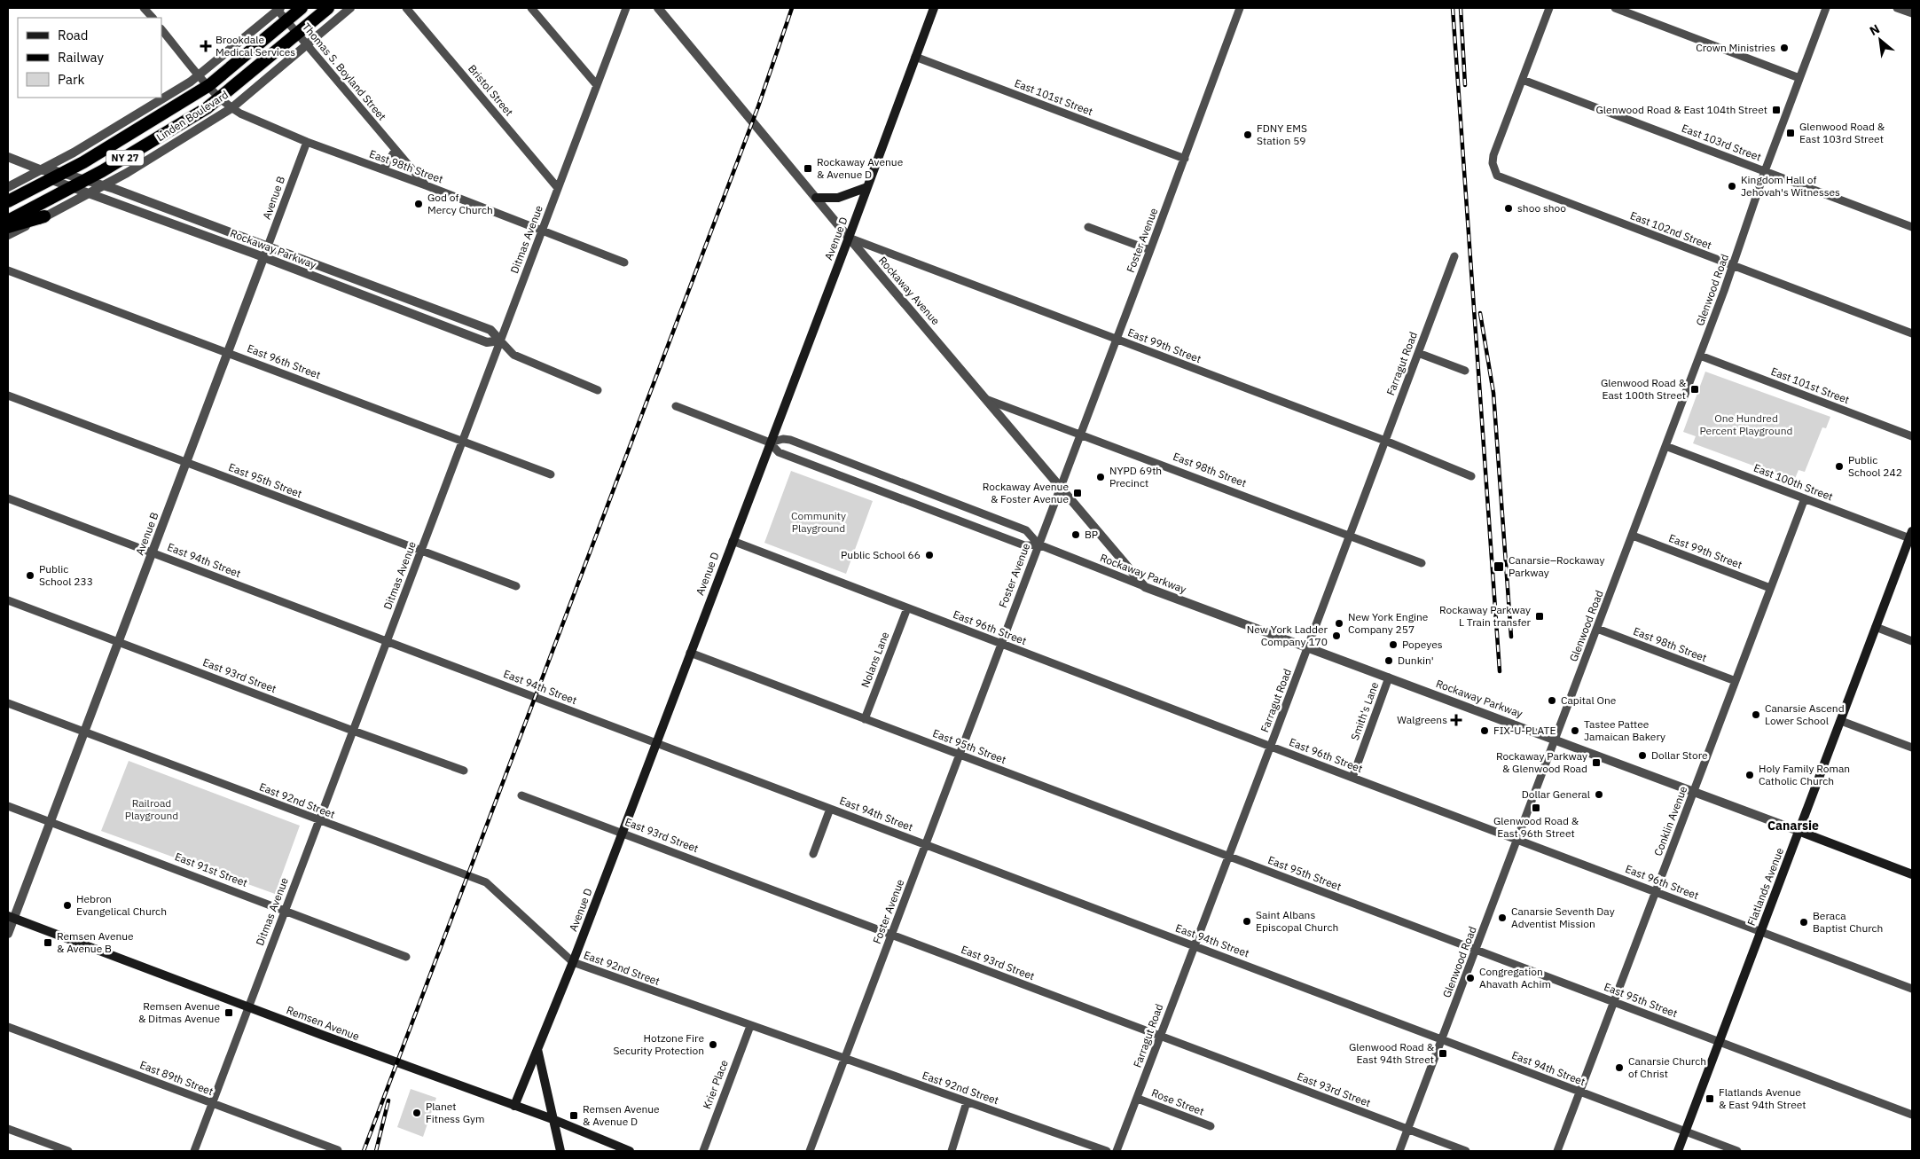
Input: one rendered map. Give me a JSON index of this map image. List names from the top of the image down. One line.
{"streets":{"highway":["Linden Boulevard","NY 27"],"main road":["Avenue D","Rockaway Parkway","Flatlands Avenue","Remsen Avenue"],"street":["Thomas S. Boyland Street","Bristol Street","East 101st Street","East 103rd Street","East 98th Street","Avenue B","East 102nd Street","Ditmas Avenue","Foster Avenue","Glenwood Road","Rockaway Avenue","East 99th Street","East 96th Street","Farragut Road","East 95th Street","East 100th Street","East 94th Street","Nolans Lane","East 93rd Street","Smith's Lane","East 92nd Street","Conklin Avenue","East 91st Street","East 89th Street","Krier Place","Rose Street"]},"crossings":[["Thomas S. Boyland Street","Linden Boulevard"],["Thomas S. Boyland Street","East 98th Street"],["Bristol Street","Ditmas Avenue"],["East 101st Street","Avenue D"],["East 101st Street","Foster Avenue"],["East 101st Street","Glenwood Road"],["Linden Boulevard","East 98th Street"],["Linden Boulevard","Rockaway Parkway"],["East 103rd Street","East 102nd Street"],["East 103rd Street","Glenwood Road"],["East 98th Street","Avenue B"],["East 98th Street","Ditmas Avenue"],["East 98th Street","Foster Avenue"],["East 98th Street","Glenwood Road"],["East 98th Street","Rockaway Avenue"],["East 98th Street","Farragut Road"],["East 98th Street","Conklin Avenue"],["Avenue B","Rockaway Parkway"],["Avenue B","East 96th Street"],["Avenue B","East 95th Street"],["Avenue B","East 94th Street"],["Avenue B","East 93rd Street"],["Avenue B","East 92nd Street"],["Avenue B","East 91st Street"],["Avenue B","Remsen Avenue"],["East 102nd Street","Glenwood Road"],["Avenue D","Rockaway Parkway"],["Avenue D","Rockaway Avenue"],["Avenue D","East 99th Street"],["Avenue D","East 96th Street"],["Avenue D","East 95th Street"],["Avenue D","East 94th Street"],["Avenue D","East 93rd Street"],["Avenue D","East 92nd Street"],["Avenue D","Remsen Avenue"],["Ditmas Avenue","Rockaway Parkway"],["Ditmas Avenue","East 96th Street"],["Ditmas Avenue","East 95th Street"],["Ditmas Avenue","East 94th Street"],["Ditmas Avenue","East 93rd Street"],["Ditmas Avenue","East 92nd Street"],["Ditmas Avenue","East 91st Street"],["Ditmas Avenue","Remsen Avenue"],["Ditmas Avenue","East 89th Street"],["Foster Avenue","Rockaway Parkway"],["Foster Avenue","Rockaway Avenue"],["Foster Avenue","East 99th Street"],["Foster Avenue","East 96th Street"],["Foster Avenue","East 95th Street"],["Foster Avenue","East 94th Street"],["Foster Avenue","East 93rd Street"],["Foster Avenue","East 92nd Street"],["Rockaway Parkway","Glenwood Road"],["Rockaway Parkway","Rockaway Avenue"],["Rockaway Parkway","Farragut Road"],["Rockaway Parkway","Smith's Lane"],["Rockaway Parkway","Conklin Avenue"],["Rockaway Parkway","Flatlands Avenue"],["Glenwood Road","East 99th Street"],["Glenwood Road","East 96th Street"],["Glenwood Road","East 95th Street"],["Glenwood Road","East 100th Street"],["Glenwood Road","East 94th Street"],["Glenwood Road","East 93rd Street"],["Rockaway Avenue","East 99th Street"],["East 99th Street","Farragut Road"],["East 99th Street","Conklin Avenue"],["East 96th Street","Farragut Road"],["East 96th Street","Nolans Lane"],["East 96th Street","Smith's Lane"],["East 96th Street","Conklin Avenue"],["East 96th Street","Flatlands Avenue"],["Farragut Road","East 95th Street"],["Farragut Road","East 94th Street"],["Farragut Road","East 93rd Street"],["Farragut Road","Rose Street"],["East 95th Street","Nolans Lane"],["East 95th Street","Conklin Avenue"],["East 95th Street","Flatlands Avenue"],["East 100th Street","Conklin Avenue"],["East 100th Street","Flatlands Avenue"],["East 94th Street","Conklin Avenue"],["East 94th Street","Flatlands Avenue"],["East 92nd Street","Krier Place"]],"districts":["Canarsie"],"parks":["One Hundred Percent Playground","Community Playground","Railroad Playground"],"places":{"health":["Brookdale Medical Services","Walgreens"],"other":["Crown Ministries","FDNY EMS Station 59","Kingdom Hall of Jehovah's Witnesses","God of Mercy Church","shoo shoo","Public School 242","NYPD 69th Precinct","BP","Public School 66","Public School 233","New York Engine Company 257","New York Ladder Company 170","Popeyes","Dunkin'","Capital One","Canarsie Ascend Lower School","FIX-U-PLATE","Tastee Pattee Jamaican Bakery","Dollar Store","Holy Family Roman Catholic Church","Dollar General","Hebron Evangelical Church","Canarsie Seventh Day Adventist Mission","Saint Albans Episcopal Church","Beraca Baptist Church","Congregation Ahavath Achim","Hotzone Fire Security Protection","Canarsie Church of Christ","Planet Fitness Gym"],"transit":["Glenwood Road & East 104th Street","Glenwood Road & East 103rd Street","Rockaway Avenue & Avenue D","Glenwood Road & East 100th Street","Rockaway Avenue & Foster Avenue","Canarsie–Rockaway Parkway","Rockaway Parkway L Train transfer","Rockaway Parkway & Glenwood Road","Glenwood Road & East 96th Street","Remsen Avenue & Avenue B","Remsen Avenue & Ditmas Avenue","Glenwood Road & East 94th Street","Flatlands Avenue & East 94th Street","Remsen Avenue & Avenue D"]},"legend":["Road","Railway","Park"],"north":"top left"}
